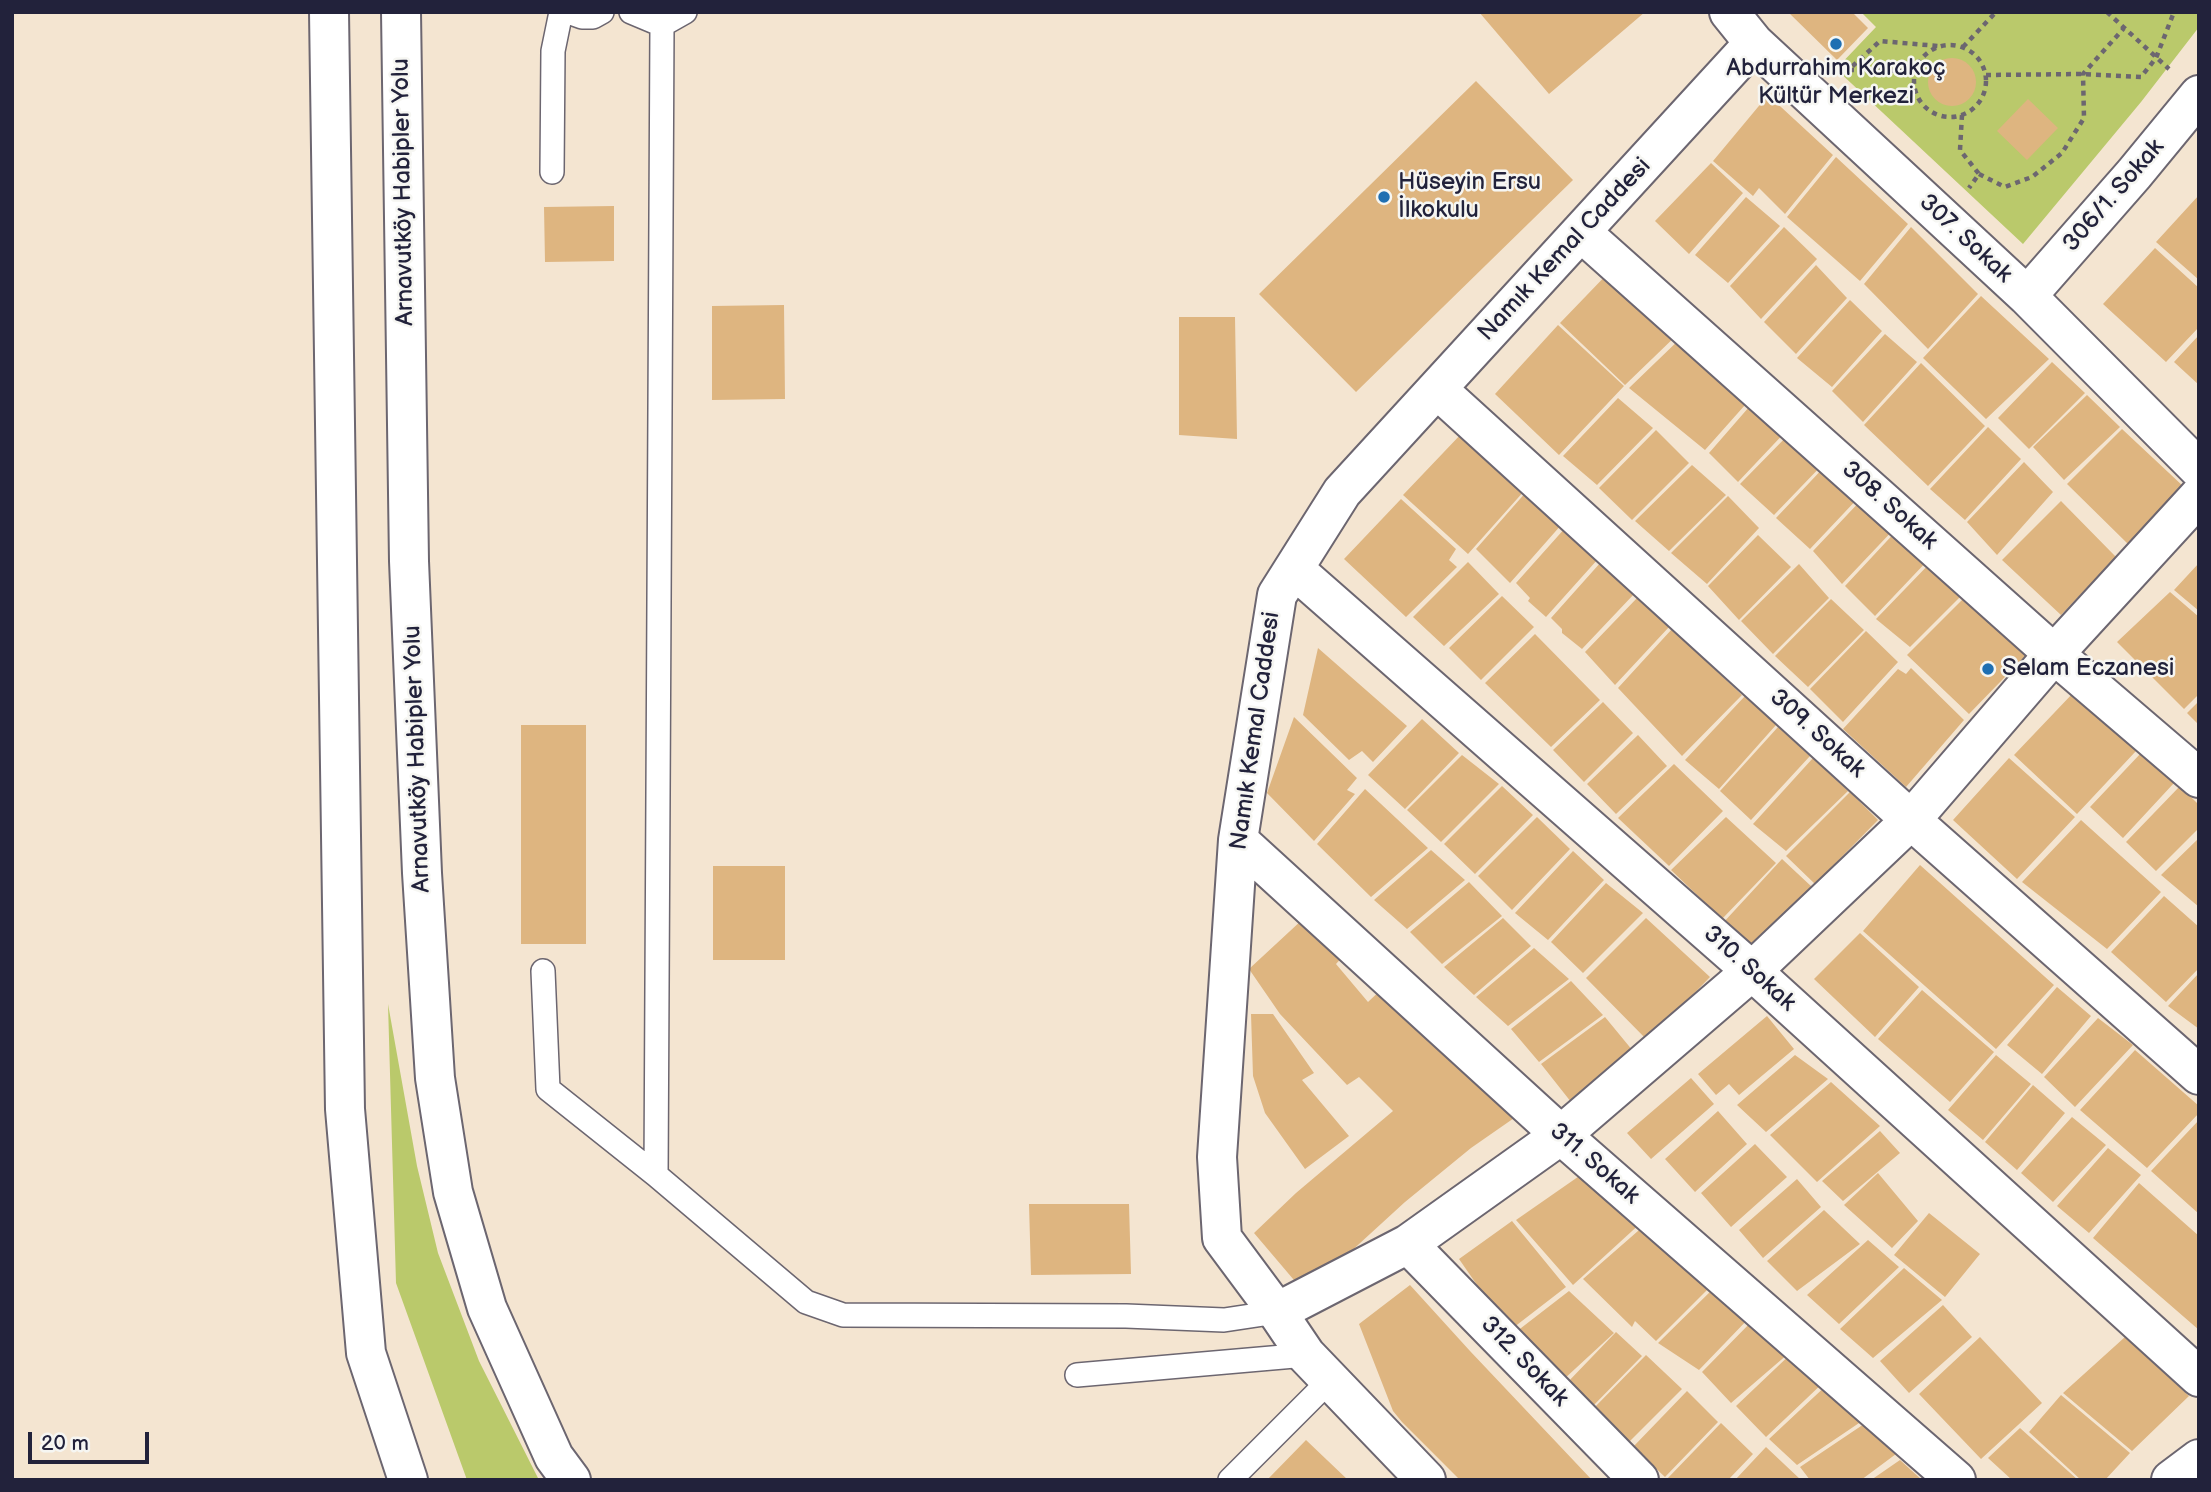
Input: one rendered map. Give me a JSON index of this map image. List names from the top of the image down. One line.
{"streets":{"main road":["Arnavutköy Habipler Yolu","306/1. Sokak","307. Sokak","Namık Kemal Caddesi","308. Sokak","309. Sokak","310. Sokak","311. Sokak","312. Sokak"]},"crossings":[["306/1. Sokak","307. Sokak"],["307. Sokak","Namık Kemal Caddesi"],["Namık Kemal Caddesi","308. Sokak"],["Namık Kemal Caddesi","309. Sokak"],["Namık Kemal Caddesi","310. Sokak"],["Namık Kemal Caddesi","311. Sokak"]],"places":["Abdurrahim Karakoç Kültür Merkezi","Hüseyin Ersu İlkokulu","Selam Eczanesi"],"scale_bar":"20 m"}
